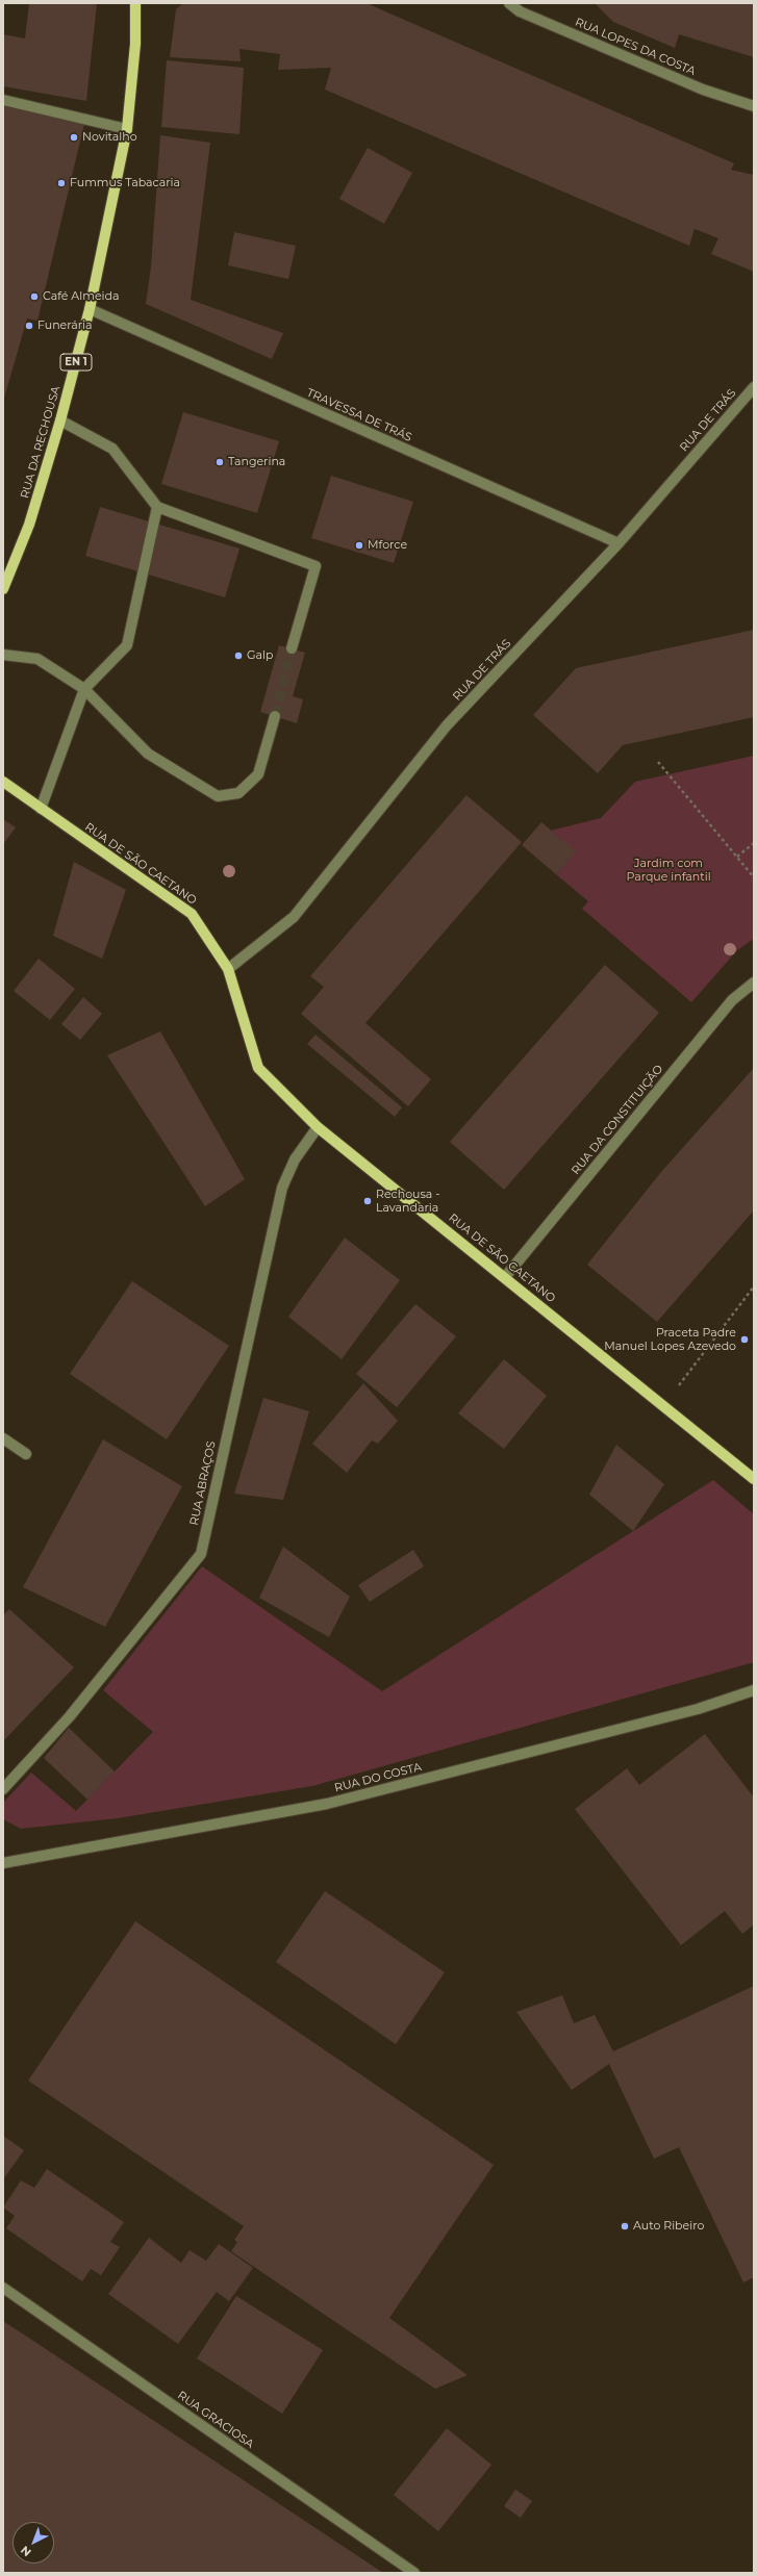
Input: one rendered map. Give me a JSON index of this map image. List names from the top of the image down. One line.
{"streets":{"main road":["EN 1","RUA DA RECHOUSA","RUA DE SÃO CAETANO"],"street":["RUA LOPES DA COSTA","TRAVESSA DE TRÁS","RUA DE TRÁS","RUA DA CONSTITUIÇÃO","RUA ABRAÇOS","RUA DO COSTA","RUA GRACIOSA"]},"crossings":[["TRAVESSA DE TRÁS","RUA DE TRÁS"],["TRAVESSA DE TRÁS","RUA DA RECHOUSA"],["RUA DE TRÁS","RUA DE SÃO CAETANO"],["RUA DE SÃO CAETANO","RUA DA CONSTITUIÇÃO"],["RUA DE SÃO CAETANO","RUA ABRAÇOS"]],"parks":["Jardim com Parque infantil"],"places":["Novitalho","Fummus Tabacaria","Café Almeida","Funerária","Tangerina","Mforce","Galp","Rechousa - Lavandaria","Praceta Padre Manuel Lopes Azevedo","Auto Ribeiro"],"north":"bottom left"}
